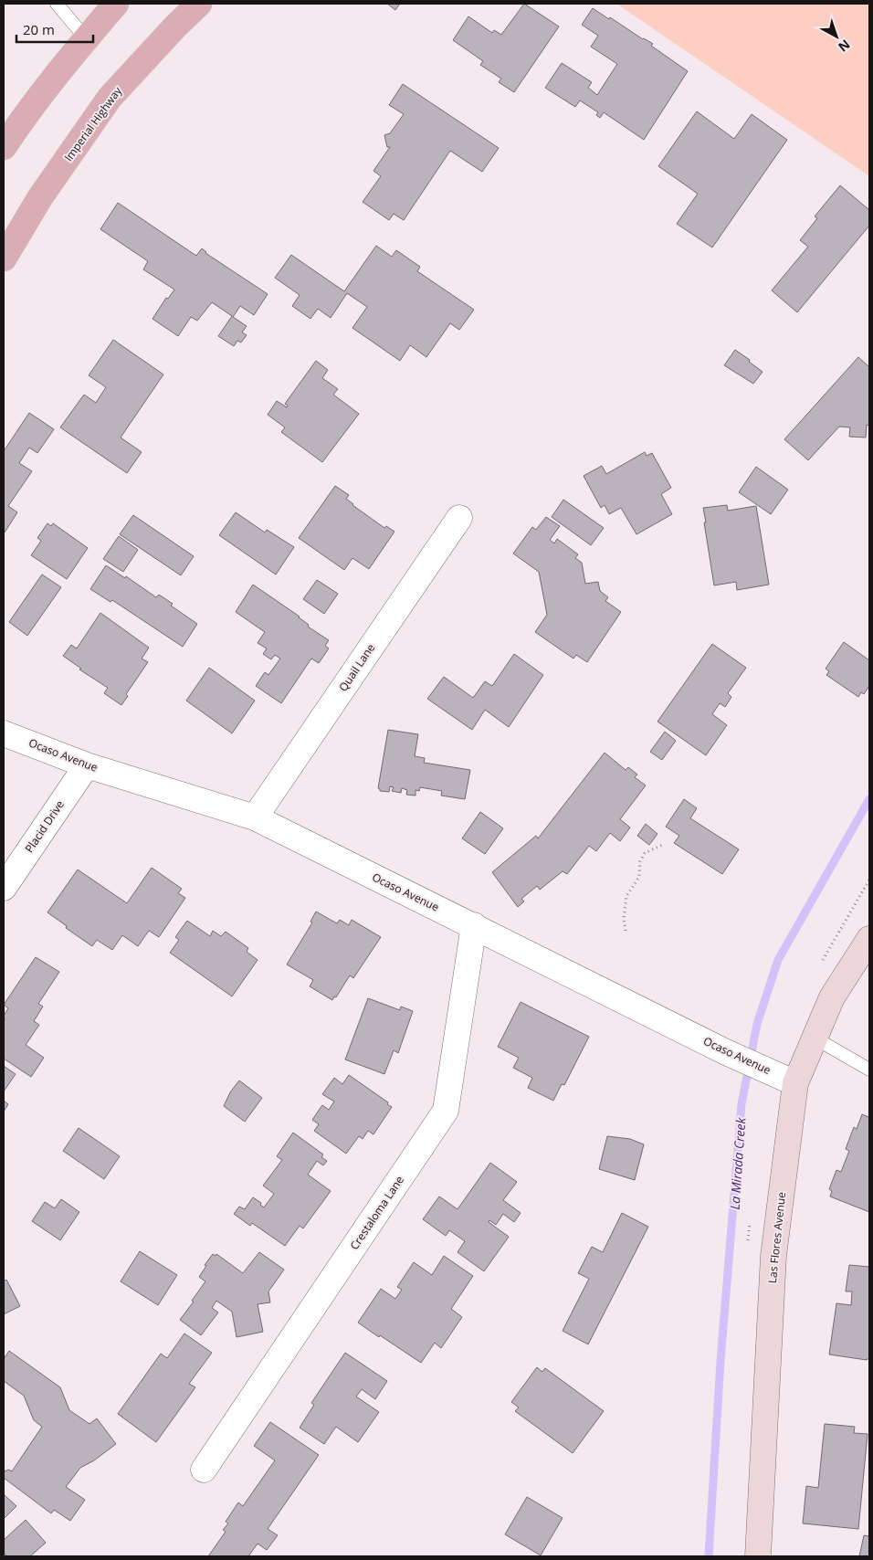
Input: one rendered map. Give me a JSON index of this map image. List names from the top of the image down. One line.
{"streets":{"main road":["Imperial Highway"],"street":["Quail Lane","Ocaso Avenue","Placid Drive","Crestaloma Lane","Las Flores Avenue"]},"crossings":[["Quail Lane","Ocaso Avenue"],["Ocaso Avenue","Placid Drive"],["Ocaso Avenue","Crestaloma Lane"],["Ocaso Avenue","Las Flores Avenue"]],"water":["La Mirada Creek"],"scale_bar":"20 m","north":"bottom right"}
